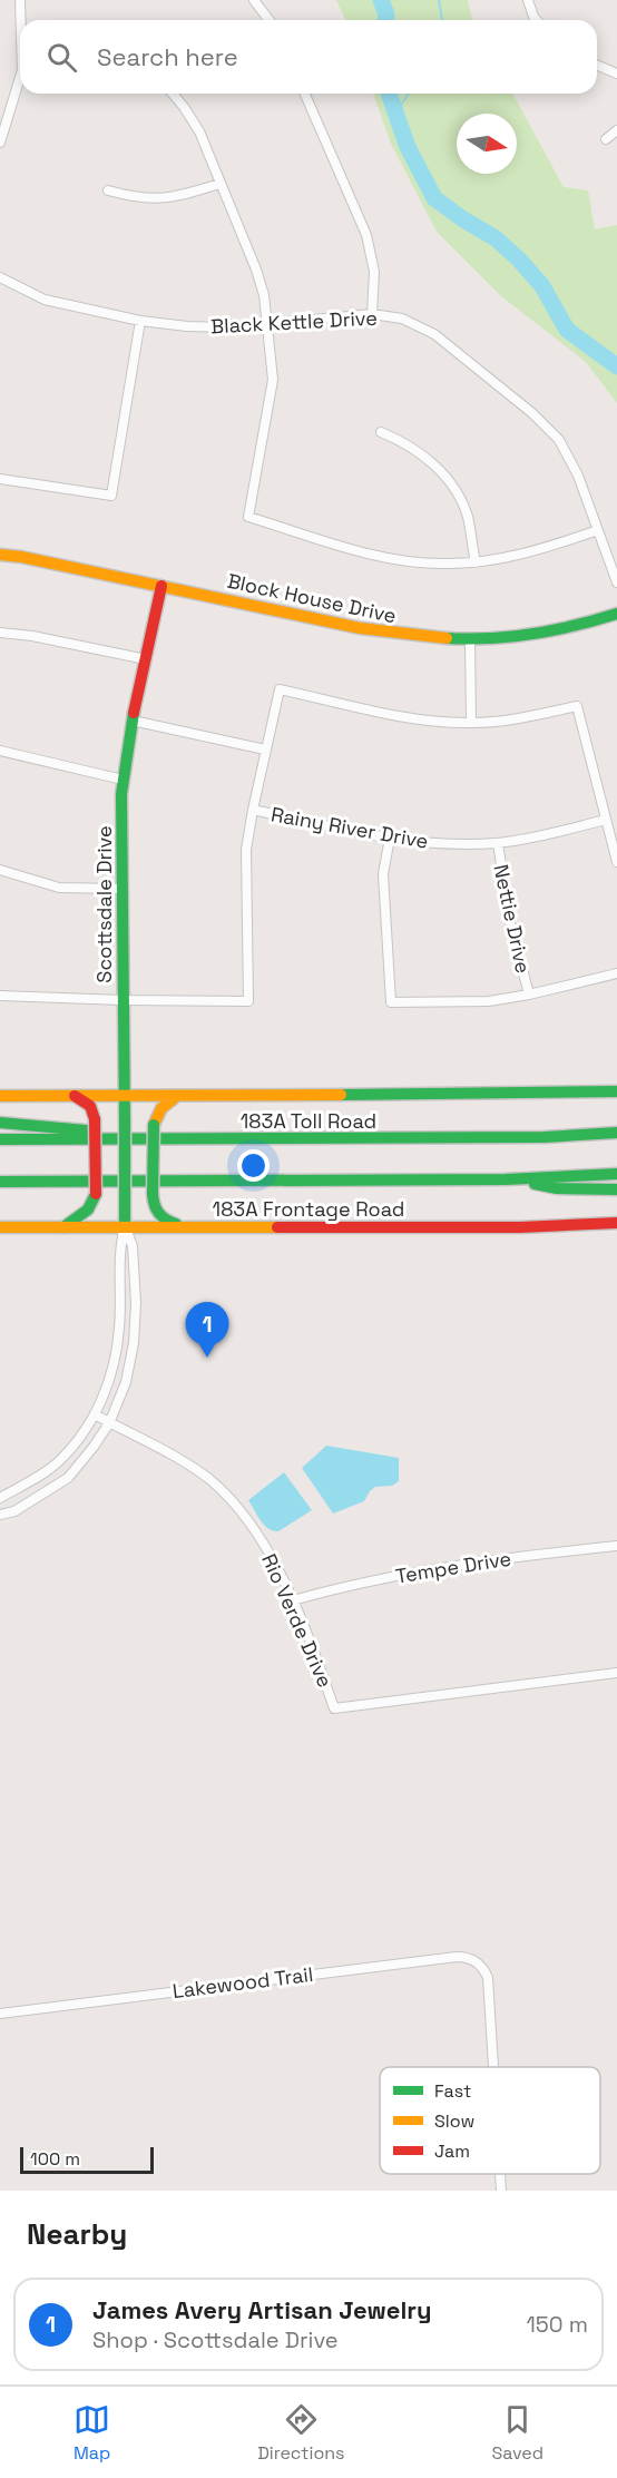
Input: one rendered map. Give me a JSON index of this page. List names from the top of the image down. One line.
{"streets":{"main road":["Block House Drive","Scottsdale Drive","183A Toll Road","183A Frontage Road"],"street":["Black Kettle Drive","Rainy River Drive","Nettie Drive","Tempe Drive","Rio Verde Drive","Lakewood Trail"]},"crossings":[["Block House Drive","Scottsdale Drive"],["Rainy River Drive","Nettie Drive"],["Scottsdale Drive","183A Frontage Road"],["Scottsdale Drive","Rio Verde Drive"],["Tempe Drive","Rio Verde Drive"]],"legend":["Fast","Slow","Jam"],"scale_bar":"100 m","north":"right","page":{"search":"Search here","pins":"1","scale":"100 m","heading":"Nearby","list":[{"mark":"1","name":"James Avery Artisan Jewelry","note":"Shop · Scottsdale Drive","value":"150 m"}],"nav":["Map","Directions","Saved"]}}
